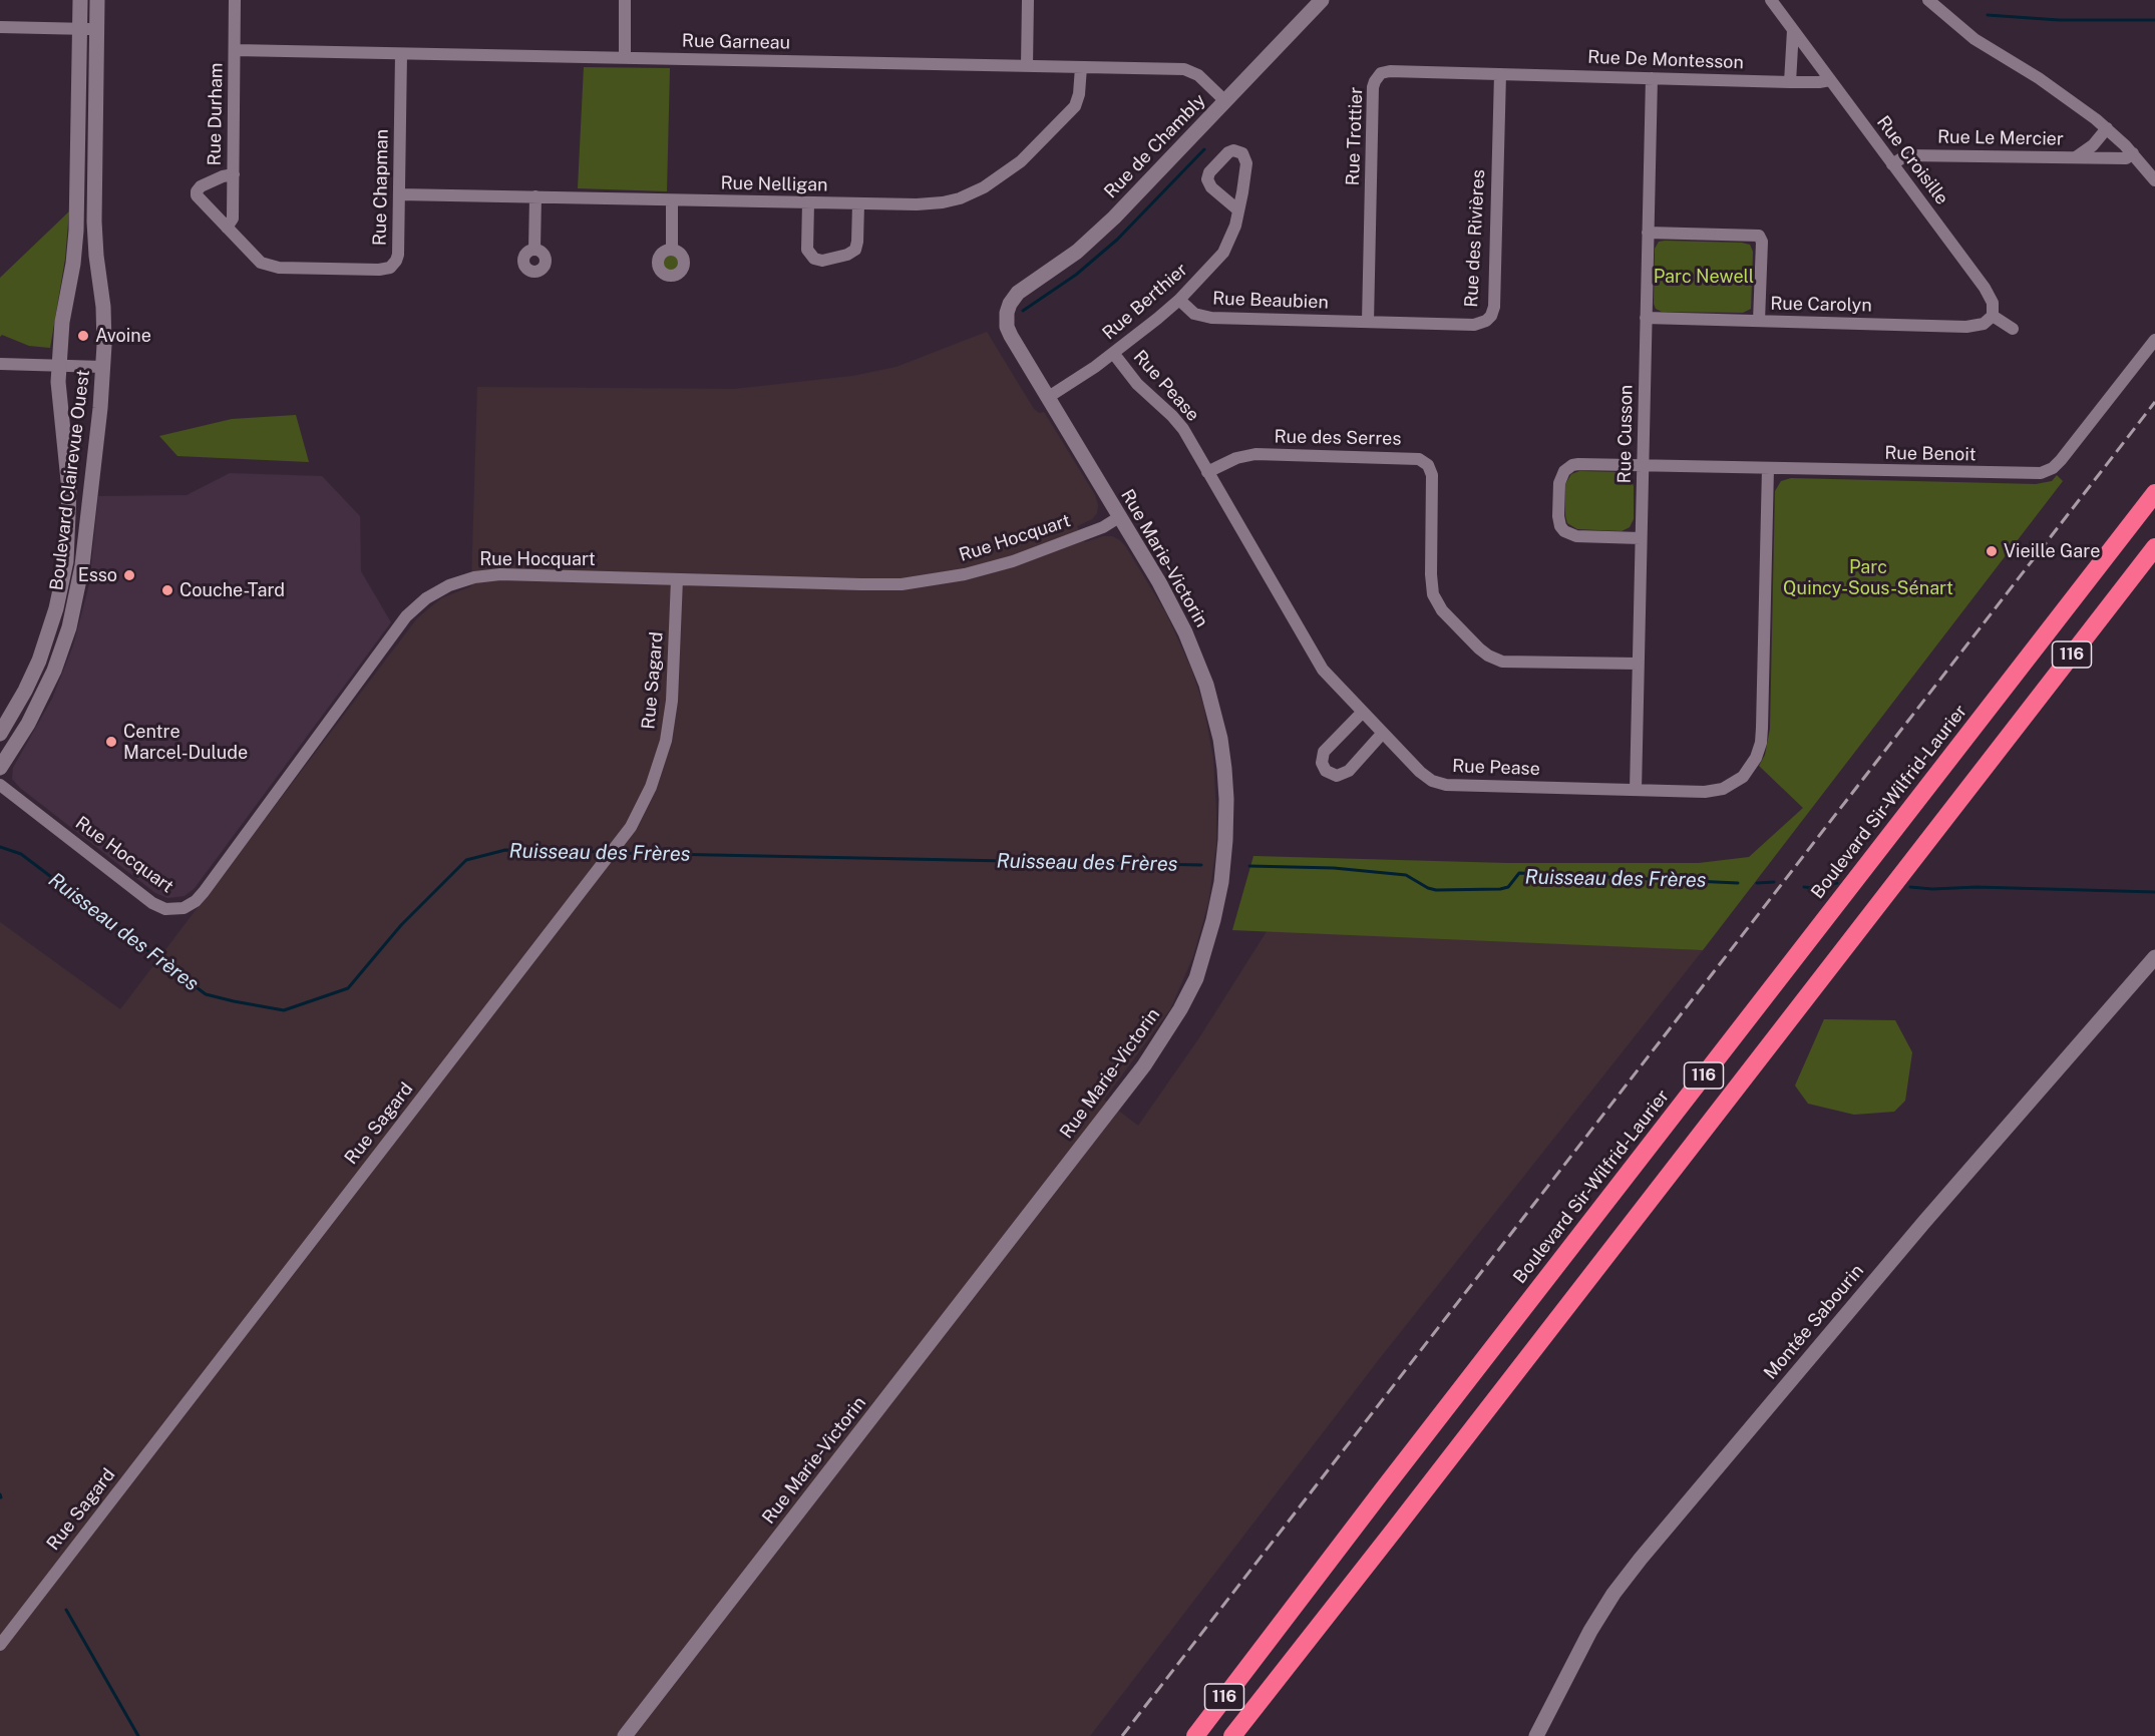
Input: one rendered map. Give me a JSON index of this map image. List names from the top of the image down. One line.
{"streets":{"highway":["116","Boulevard Sir-Wilfrid-Laurier"],"street":["Rue Garneau","Rue De Montesson","Rue Durham","Rue Trottier","Rue Le Mercier","Rue de Chambly","Rue Croisille","Rue Nelligan","Rue Chapman","Rue des Rivières","Rue Beaubien","Rue Berthier","Rue Carolyn","Rue Pease","Rue Cusson","Rue des Serres","Rue Benoit","Boulevard Clairevue Ouest","Rue Hocquart","Rue Marie-Victorin","Rue Sagard","Montée Sabourin"]},"crossings":[["Rue Garneau","Rue Durham"],["Rue Garneau","Rue de Chambly"],["Rue Garneau","Rue Nelligan"],["Rue Garneau","Rue Chapman"],["Rue De Montesson","Rue Trottier"],["Rue De Montesson","Rue Croisille"],["Rue De Montesson","Rue des Rivières"],["Rue De Montesson","Rue Cusson"],["Rue Durham","Rue Chapman"],["Rue Trottier","Rue des Rivières"],["Rue Trottier","Rue Beaubien"],["Rue Le Mercier","Rue Croisille"],["Rue de Chambly","Rue Marie-Victorin"],["Rue Croisille","Rue Carolyn"],["Rue Nelligan","Rue Chapman"],["Rue des Rivières","Rue Beaubien"],["Rue Beaubien","Rue Berthier"],["Rue Berthier","Rue Pease"],["Rue Berthier","Rue Marie-Victorin"],["Rue Carolyn","Rue Cusson"],["Rue Pease","Rue Cusson"],["Rue Pease","Rue des Serres"],["Rue Pease","Rue Benoit"],["Rue Cusson","Rue des Serres"],["Rue Cusson","Rue Benoit"],["Rue Hocquart","Rue Marie-Victorin"],["Rue Hocquart","Rue Sagard"]],"water":["Ruisseau des Frères"],"parks":["Parc Newell","Parc Quincy-Sous-Sénart"],"places":["Avoine","Vieille Gare","Esso","Couche-Tard","Centre Marcel-Dulude"]}
